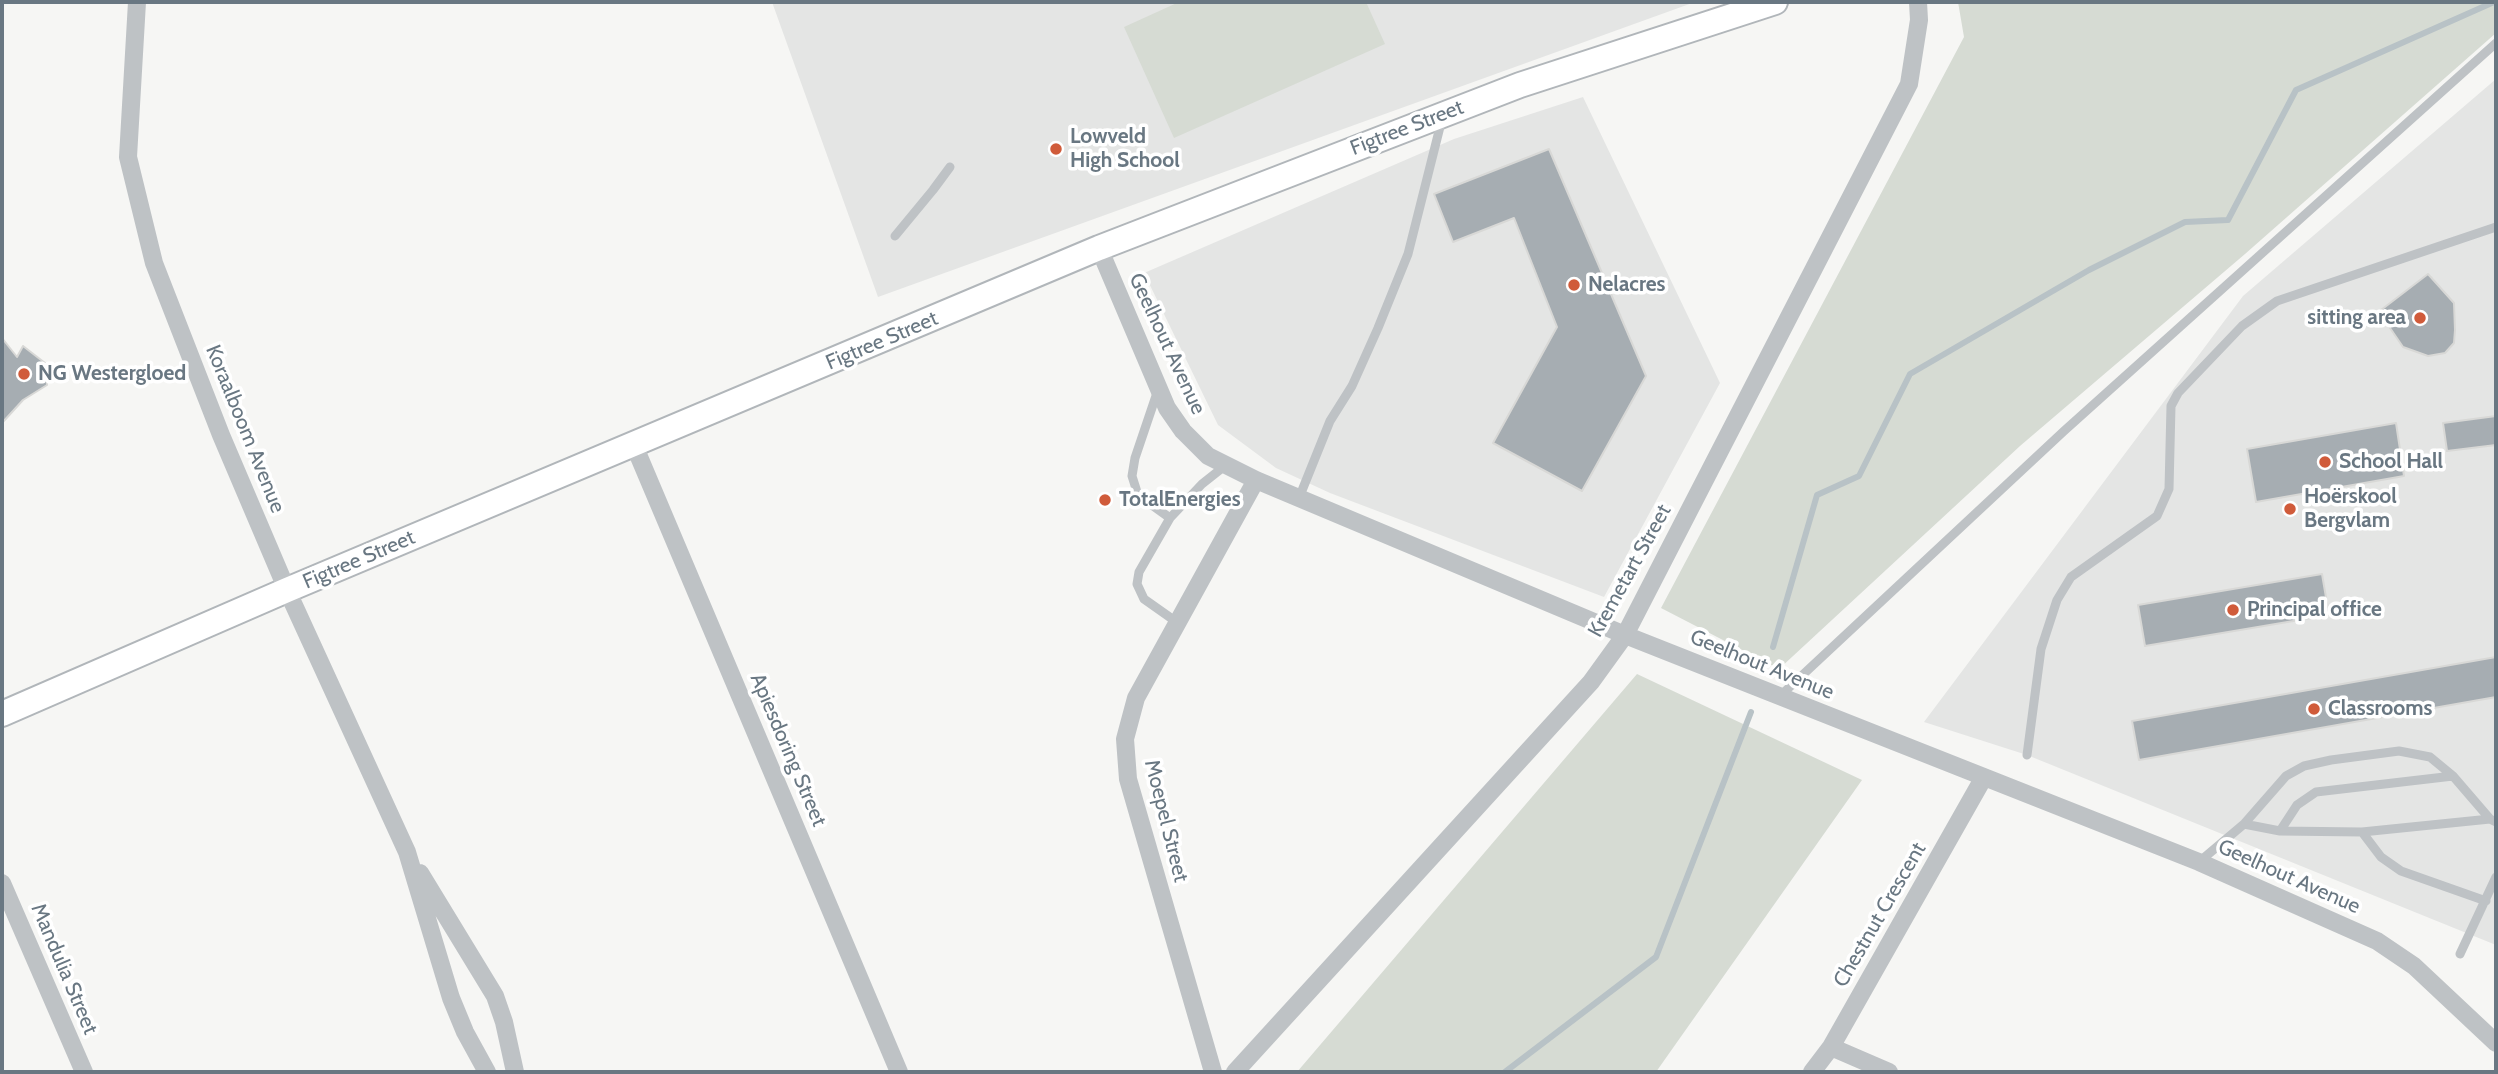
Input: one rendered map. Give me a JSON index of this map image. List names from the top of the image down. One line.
{"streets":{"street":["Figtree Street","Geelhout Avenue","Koraalboom Avenue","Kremetart Street","Apiesdoring Street","Moepel Street","Chestnut Crescent","Mandulia Street"]},"crossings":[["Figtree Street","Geelhout Avenue"],["Figtree Street","Koraalboom Avenue"],["Figtree Street","Apiesdoring Street"],["Geelhout Avenue","Kremetart Street"],["Geelhout Avenue","Moepel Street"],["Geelhout Avenue","Chestnut Crescent"]],"places":["Lowveld High School","Nelacres","sitting area","NG Westergloed","School Hall","TotalEnergies","Hoërskool Bergvlam","Principal office","Classrooms"]}
